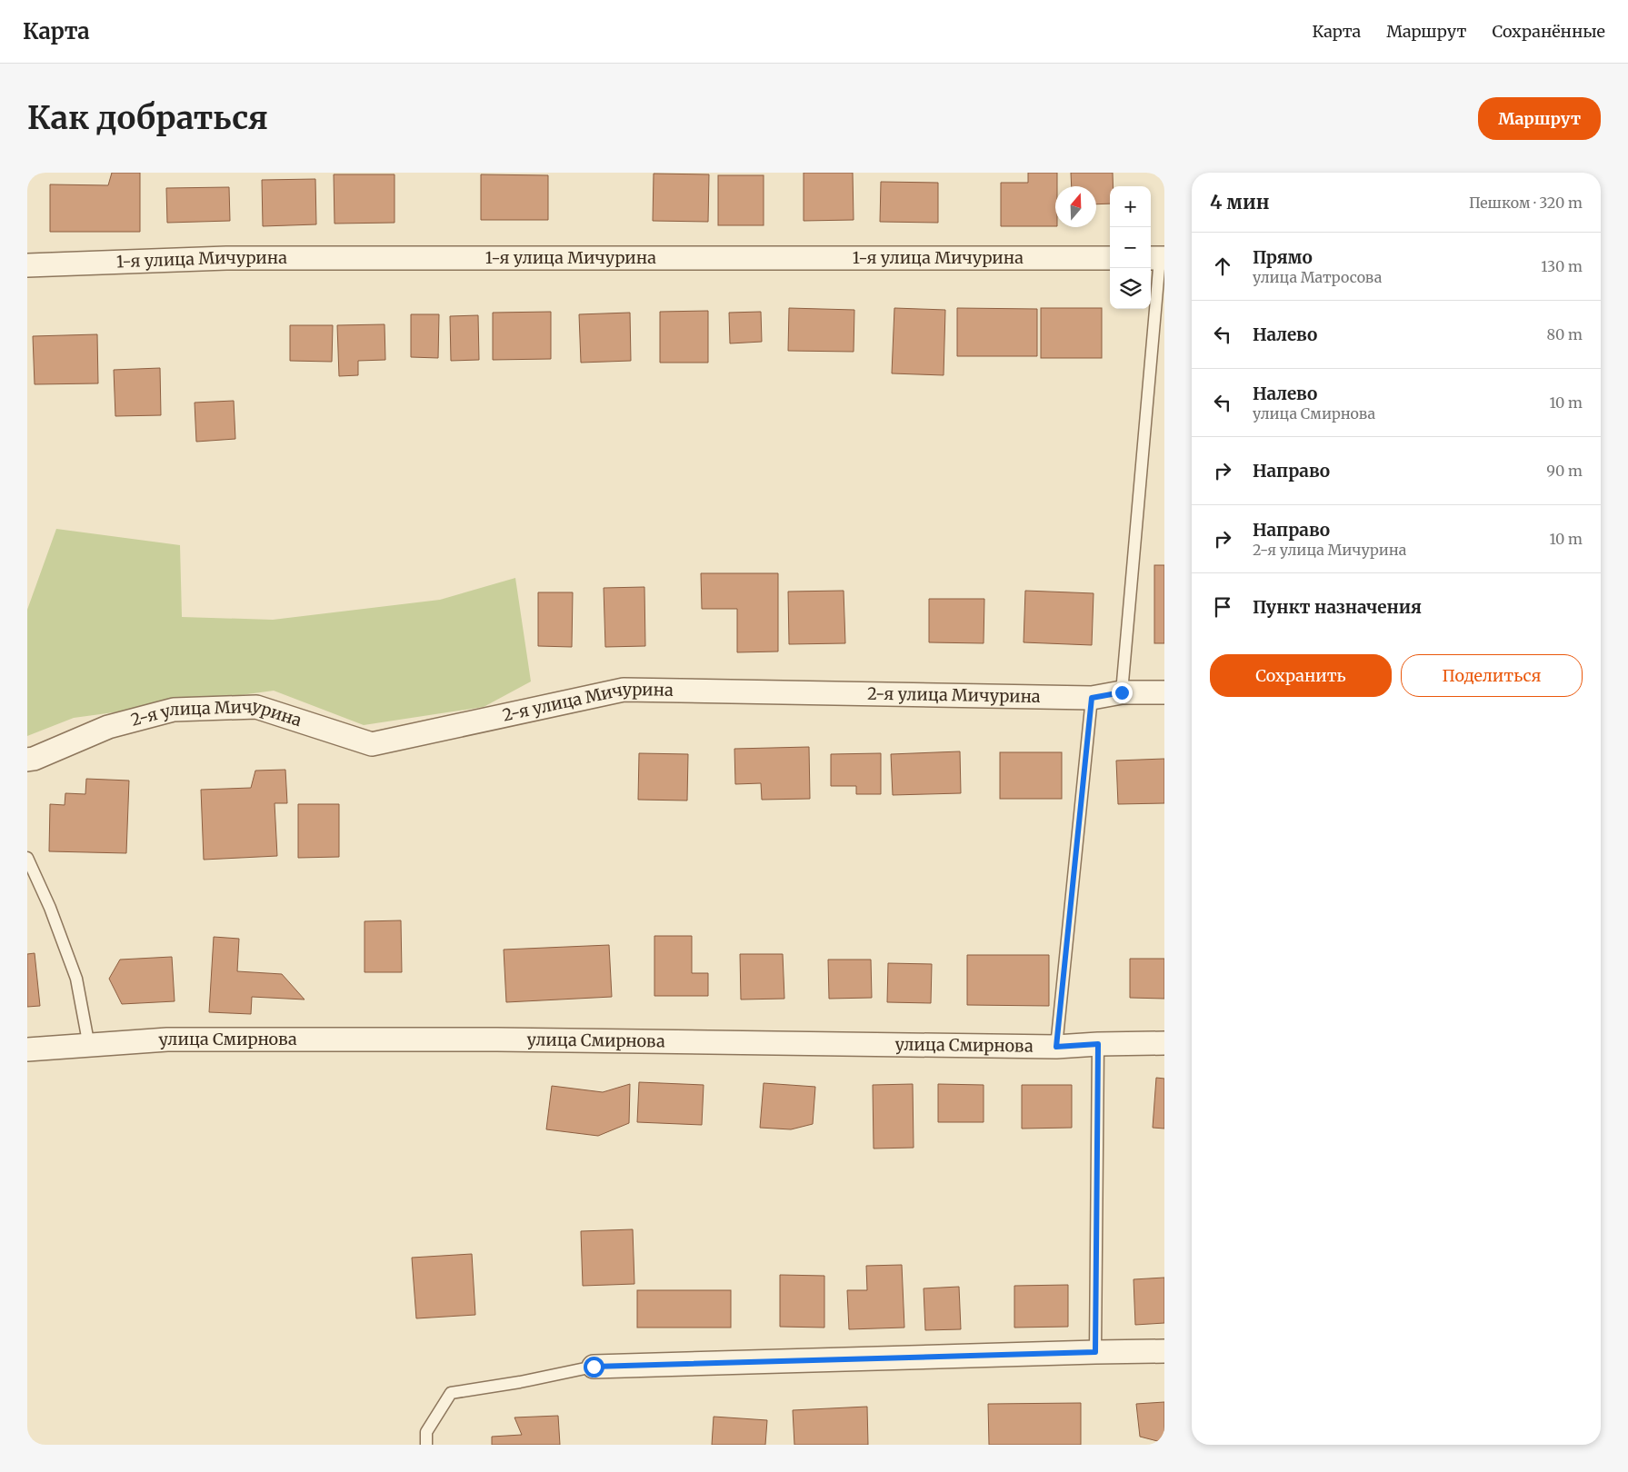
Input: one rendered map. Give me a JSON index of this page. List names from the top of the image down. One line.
{"streets":{"street":["1-я улица Мичурина","2-я улица Мичурина","улица Смирнова"]},"north":"top","page":{"header":"Карта","nav":["Карта","Маршрут","Сохранённые"],"buttons":["Маршрут",["Сохранить","Поделиться"]],"title":"Как добраться","heading":["4 мин","Пешком · 320 m"],"map_buttons":["+","−"],"list":[["Прямо","улица Матросова","130 m"],["Налево","80 m"],["Налево","улица Смирнова","10 m"],["Направо","90 m"],["Направо","2-я улица Мичурина","10 m"],"Пункт назначения"]}}
